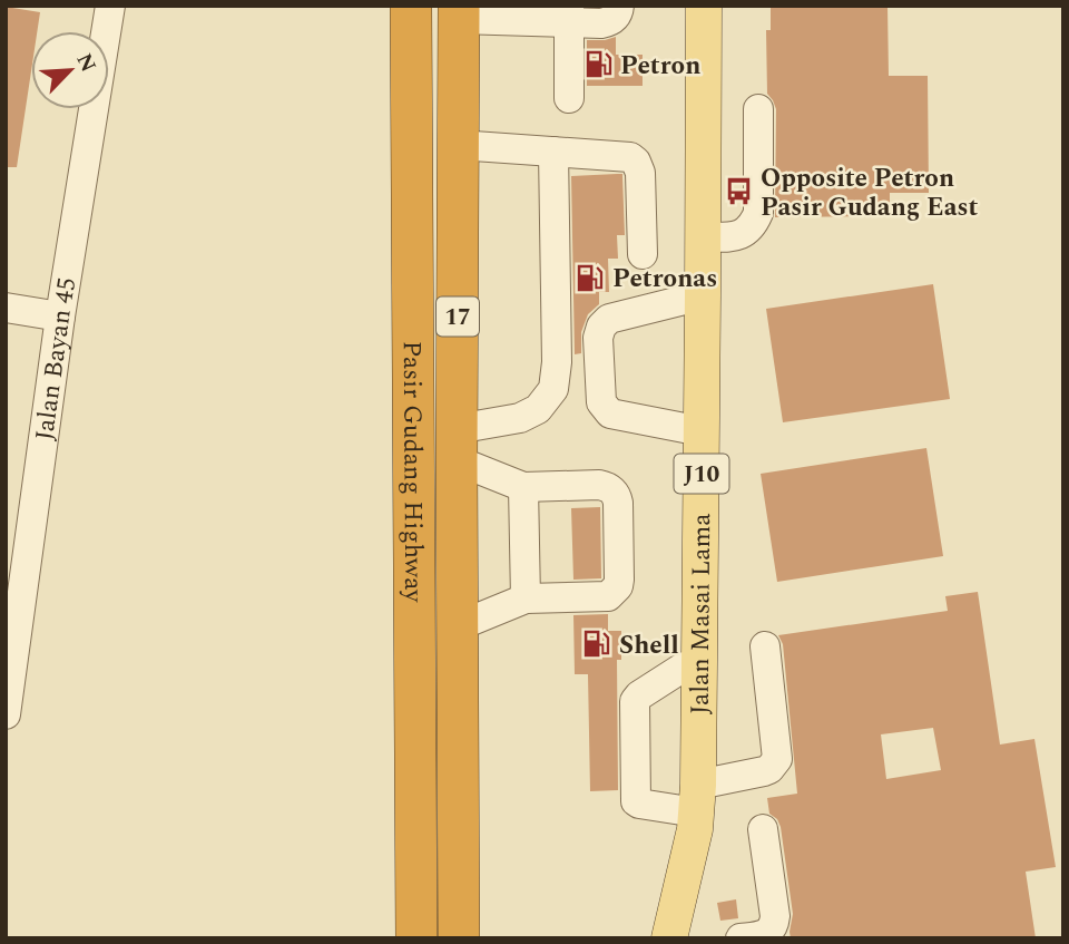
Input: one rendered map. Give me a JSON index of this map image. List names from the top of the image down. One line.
{"streets":{"highway":["17","Pasir Gudang Highway"],"main road":["J10","Jalan Masai Lama"],"street":["Jalan Bayan 45"]},"places":{"fuel station":["Petron","Petronas","Shell"],"bus stop":["Opposite Petron Pasir Gudang East"]},"north":"top right"}
